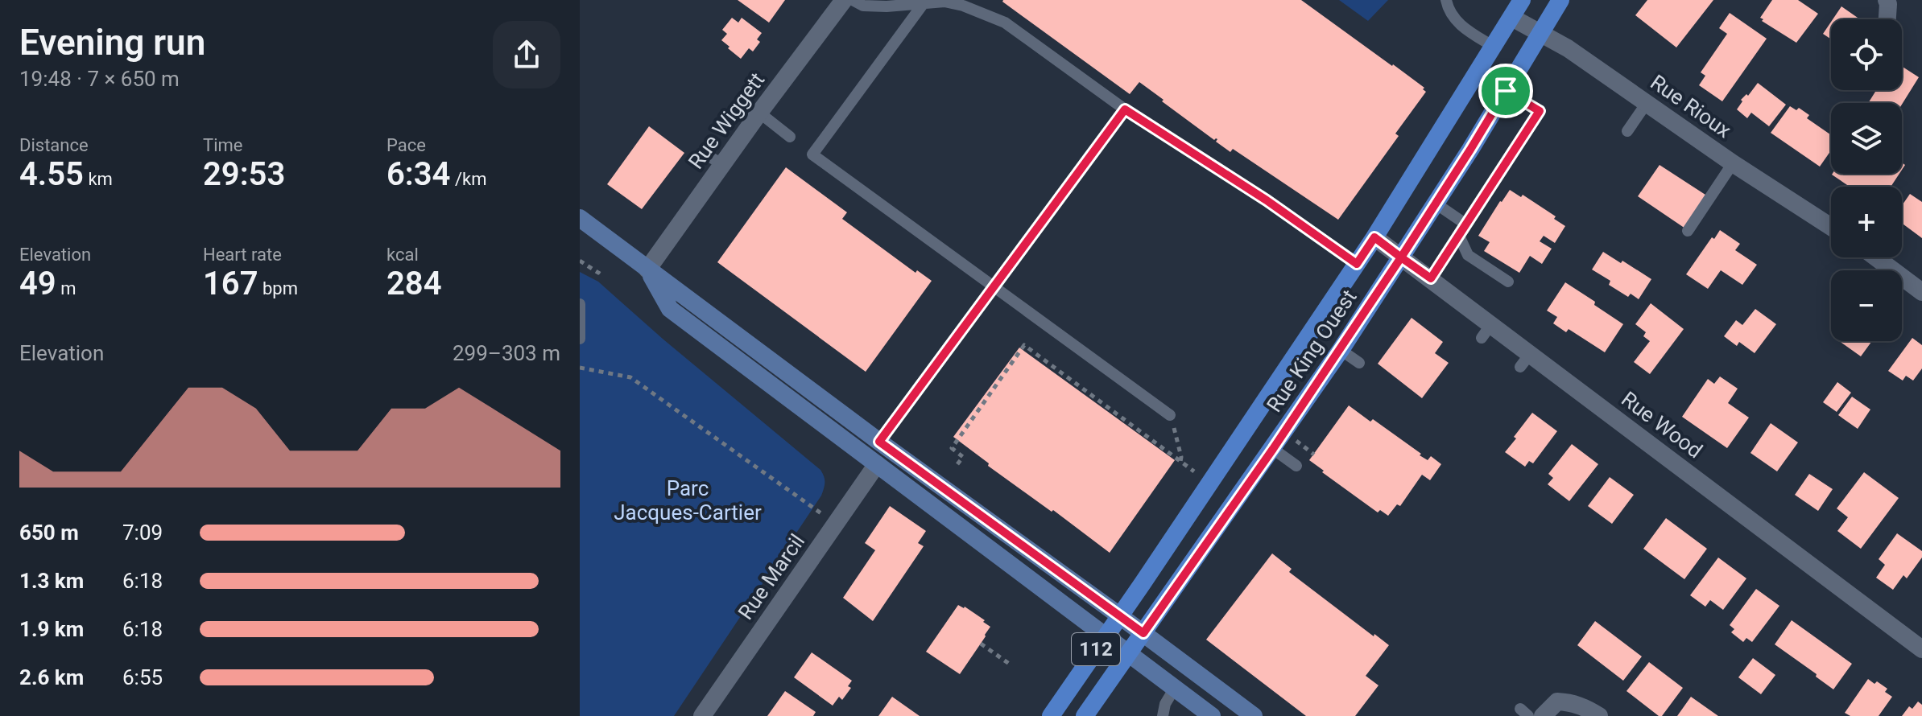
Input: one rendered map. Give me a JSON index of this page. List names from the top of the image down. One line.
{"streets":{"main road":["Rue King Ouest","112"],"street":["Rue Rioux","Rue Wiggett","Rue Wood","Rue Marcil"]},"crossings":[["Rue Rioux","Rue King Ouest"],["Rue King Ouest","Rue Wood"]],"parks":["Parc Jacques-Cartier"],"page":{"heading":["Evening run","19:48 · 7 × 650 m"],"map_buttons":["+","−"],"stats":[["Distance","4.55 km"],["Time","29:53"],["Pace","6:34 /km"],["Elevation","49 m"],["Heart rate","167 bpm"],["kcal","284"]],"chart":["Elevation","299–303 m"],"list":[{"name":"650 m","note":"7:09"},{"name":"1.3 km","note":"6:18"},{"name":"1.9 km","note":"6:18"},{"name":"2.6 km","note":"6:55"}]}}
